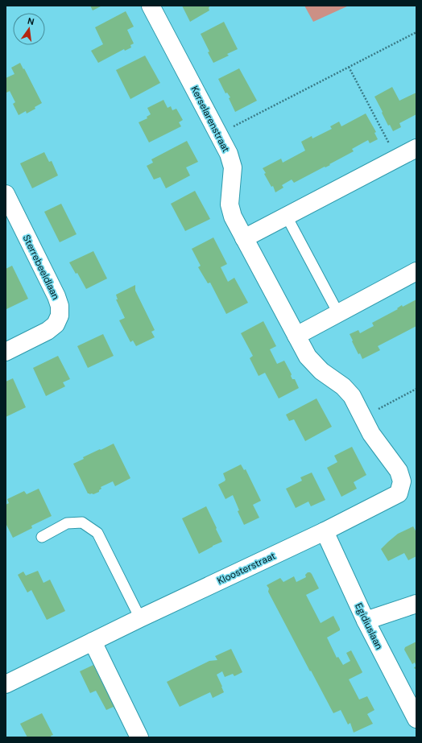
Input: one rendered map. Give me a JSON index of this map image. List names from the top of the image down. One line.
{"streets":{"street":["Kerselarenstraat","Sterrebeeldlaan","Kloosterstraat","Egidiuslaan"]},"crossings":[["Kerselarenstraat","Kloosterstraat"],["Kloosterstraat","Egidiuslaan"]],"north":"top"}
